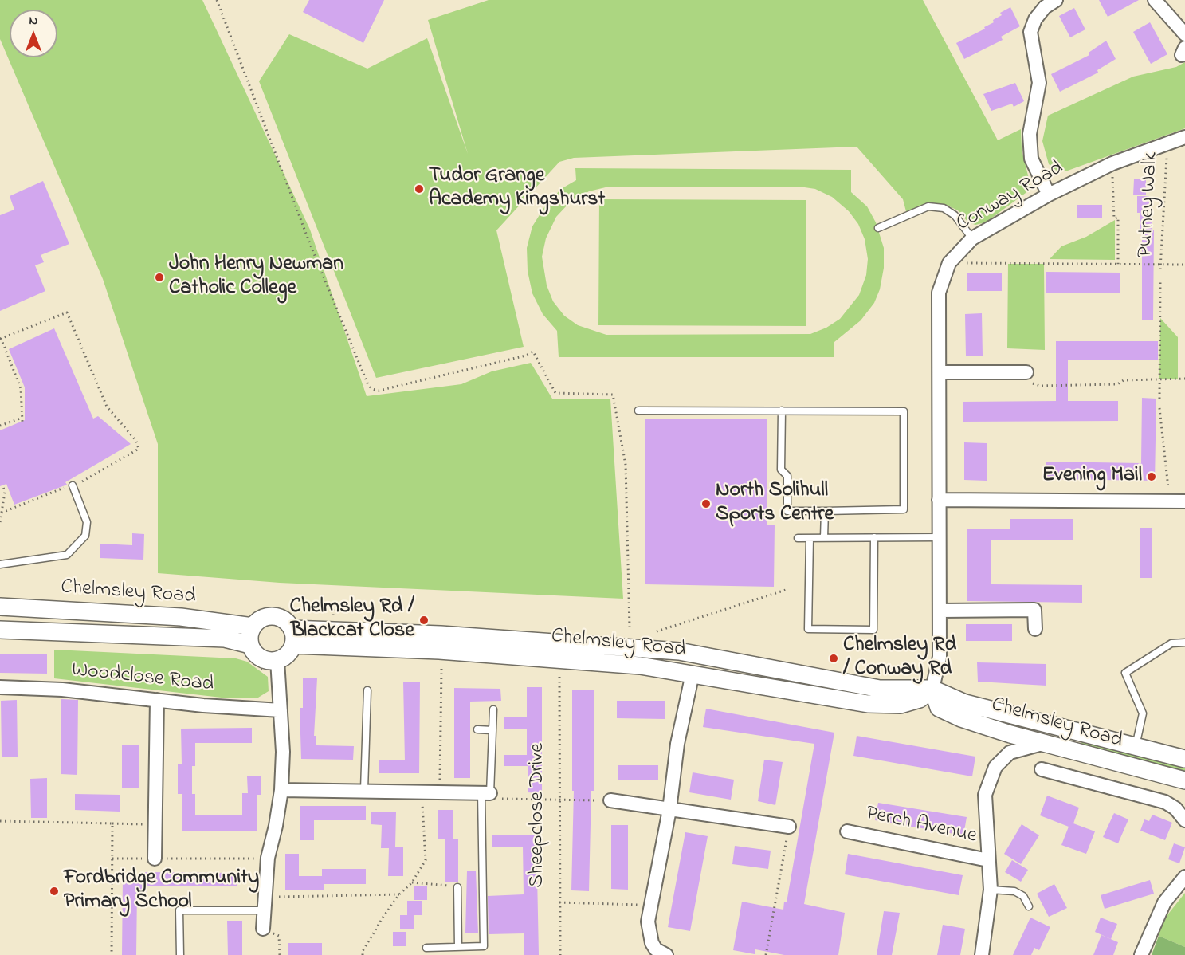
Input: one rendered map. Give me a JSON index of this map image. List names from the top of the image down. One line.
{"streets":{"street":["Conway Road","Chelmsley Road","Woodclose Road","Perch Avenue"],"path":["Putney Walk","Sheepclose Drive"]},"crossings":[["Conway Road","Putney Walk"],["Conway Road","Chelmsley Road"],["Chelmsley Road","Perch Avenue"]],"places":["Tudor Grange Academy Kingshurst","John Henry Newman Catholic College","Evening Mail","North Solihull Sports Centre","Chelmsley Rd / Blackcat Close","Chelmsley Rd / Conway Rd","Fordbridge Community Primary School"],"north":"top"}
